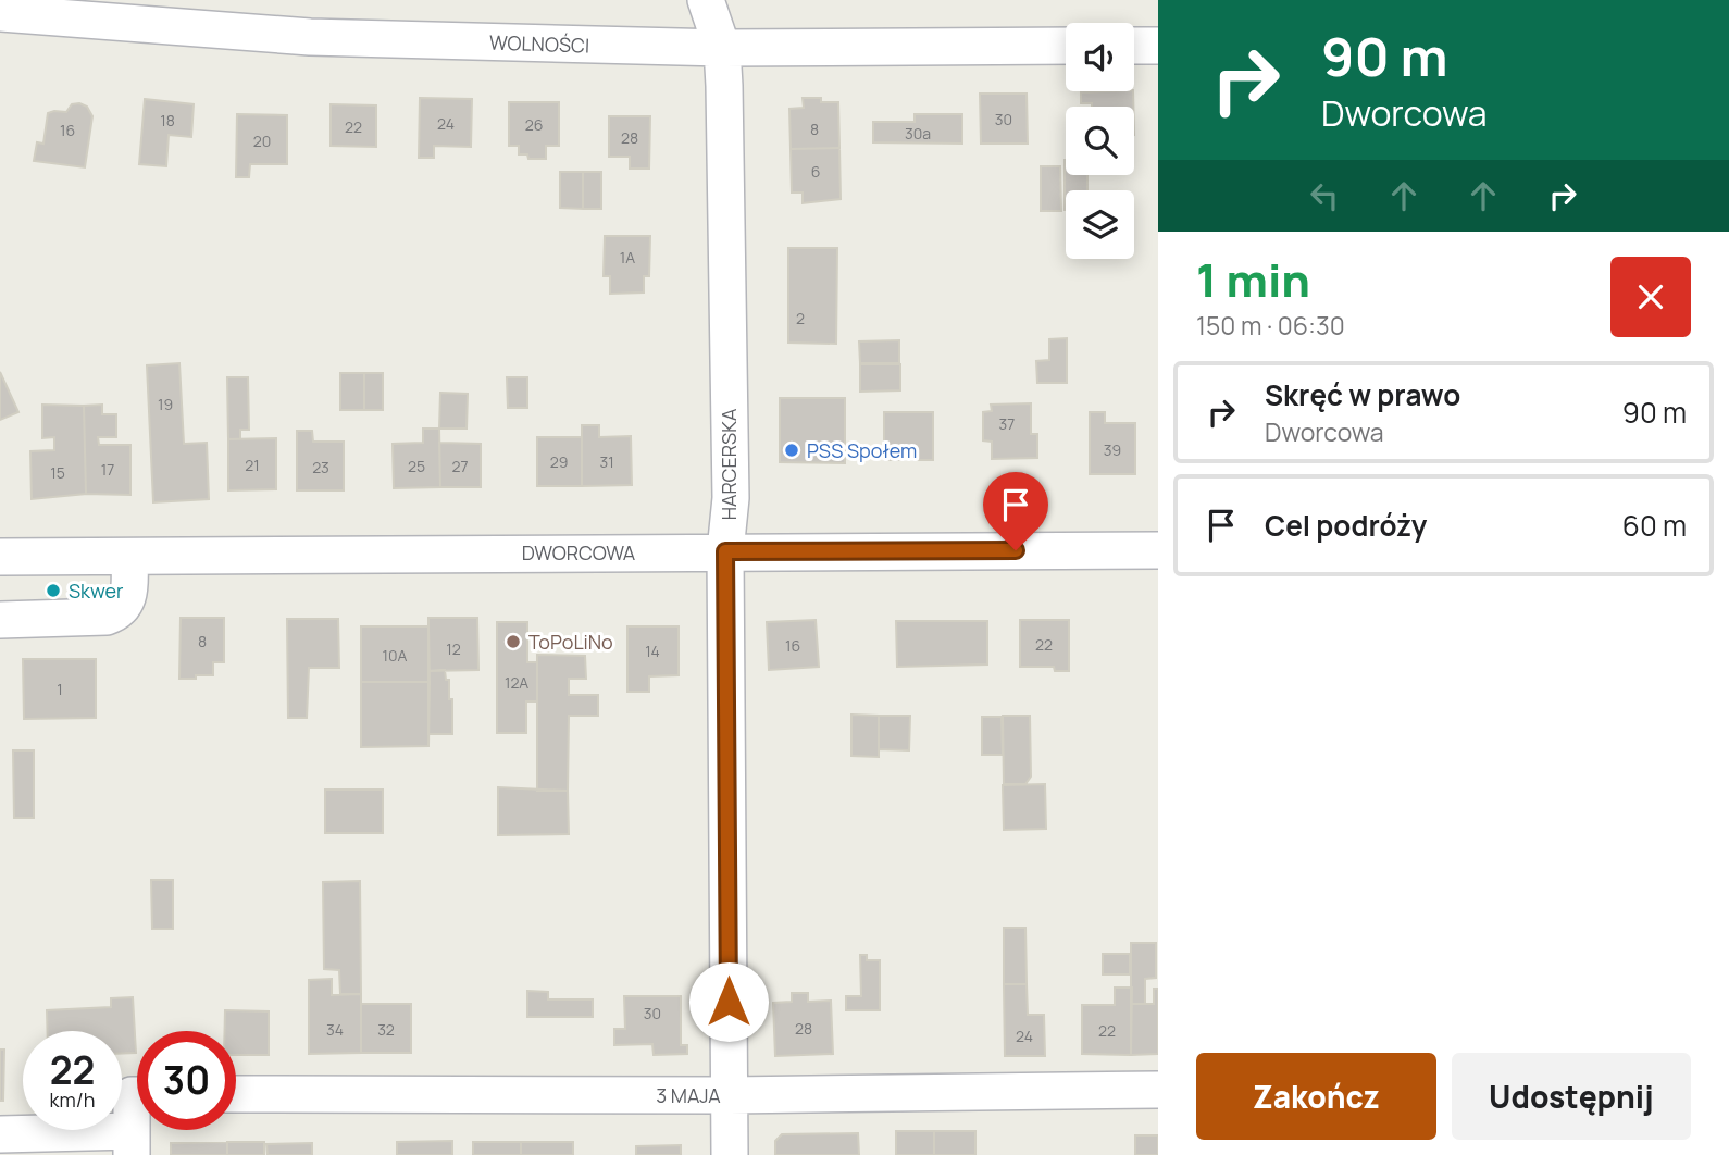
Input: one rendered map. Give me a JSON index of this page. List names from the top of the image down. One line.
{"streets":{"street":["WOLNOŚCI","HARCERSKA","DWORCOWA","3 MAJA"]},"crossings":[["WOLNOŚCI","HARCERSKA"],["HARCERSKA","DWORCOWA"],["HARCERSKA","3 MAJA"]],"places":["PSS Społem","Skwer","ToPoLiNo"],"house_numbers":["30","18","24","26","22","8","16","30a","28","20","6","1A","2","19","37","39","29","31","21","25","27","23","17","15","8","22","16","12","14","10A","12A","1","30","28","34","32","22","24"],"page":{"turn":["90 m","Dworcowa"],"heading":["1 min","150 m · 06:30"],"list":[{"name":"Skręć w prawo","note":"Dworcowa","value":"90 m"},{"name":"Cel podróży","value":"60 m"}],"speed":"22 km/h","limit":"30","buttons":["Zakończ","Udostępnij"]}}
